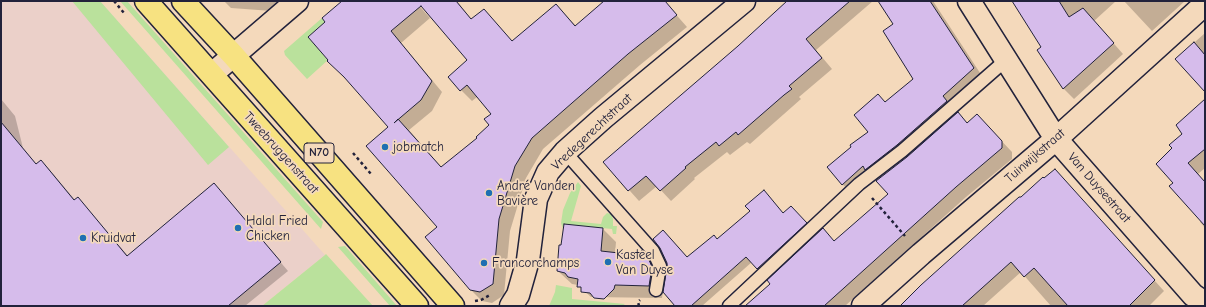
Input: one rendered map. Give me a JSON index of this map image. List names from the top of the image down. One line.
{"streets":{"main road":["Tweebruggenstraat","N70"],"street":["Vredegerechtstraat","Tuinwijkstraat","Van Duysestraat"]},"crossings":[["Tuinwijkstraat","Van Duysestraat"]],"places":["jobmatch","André Vanden Bavière","Halal Fried Chicken","Kruidvat","Kasteel Van Duyse","Francorchamps"]}
